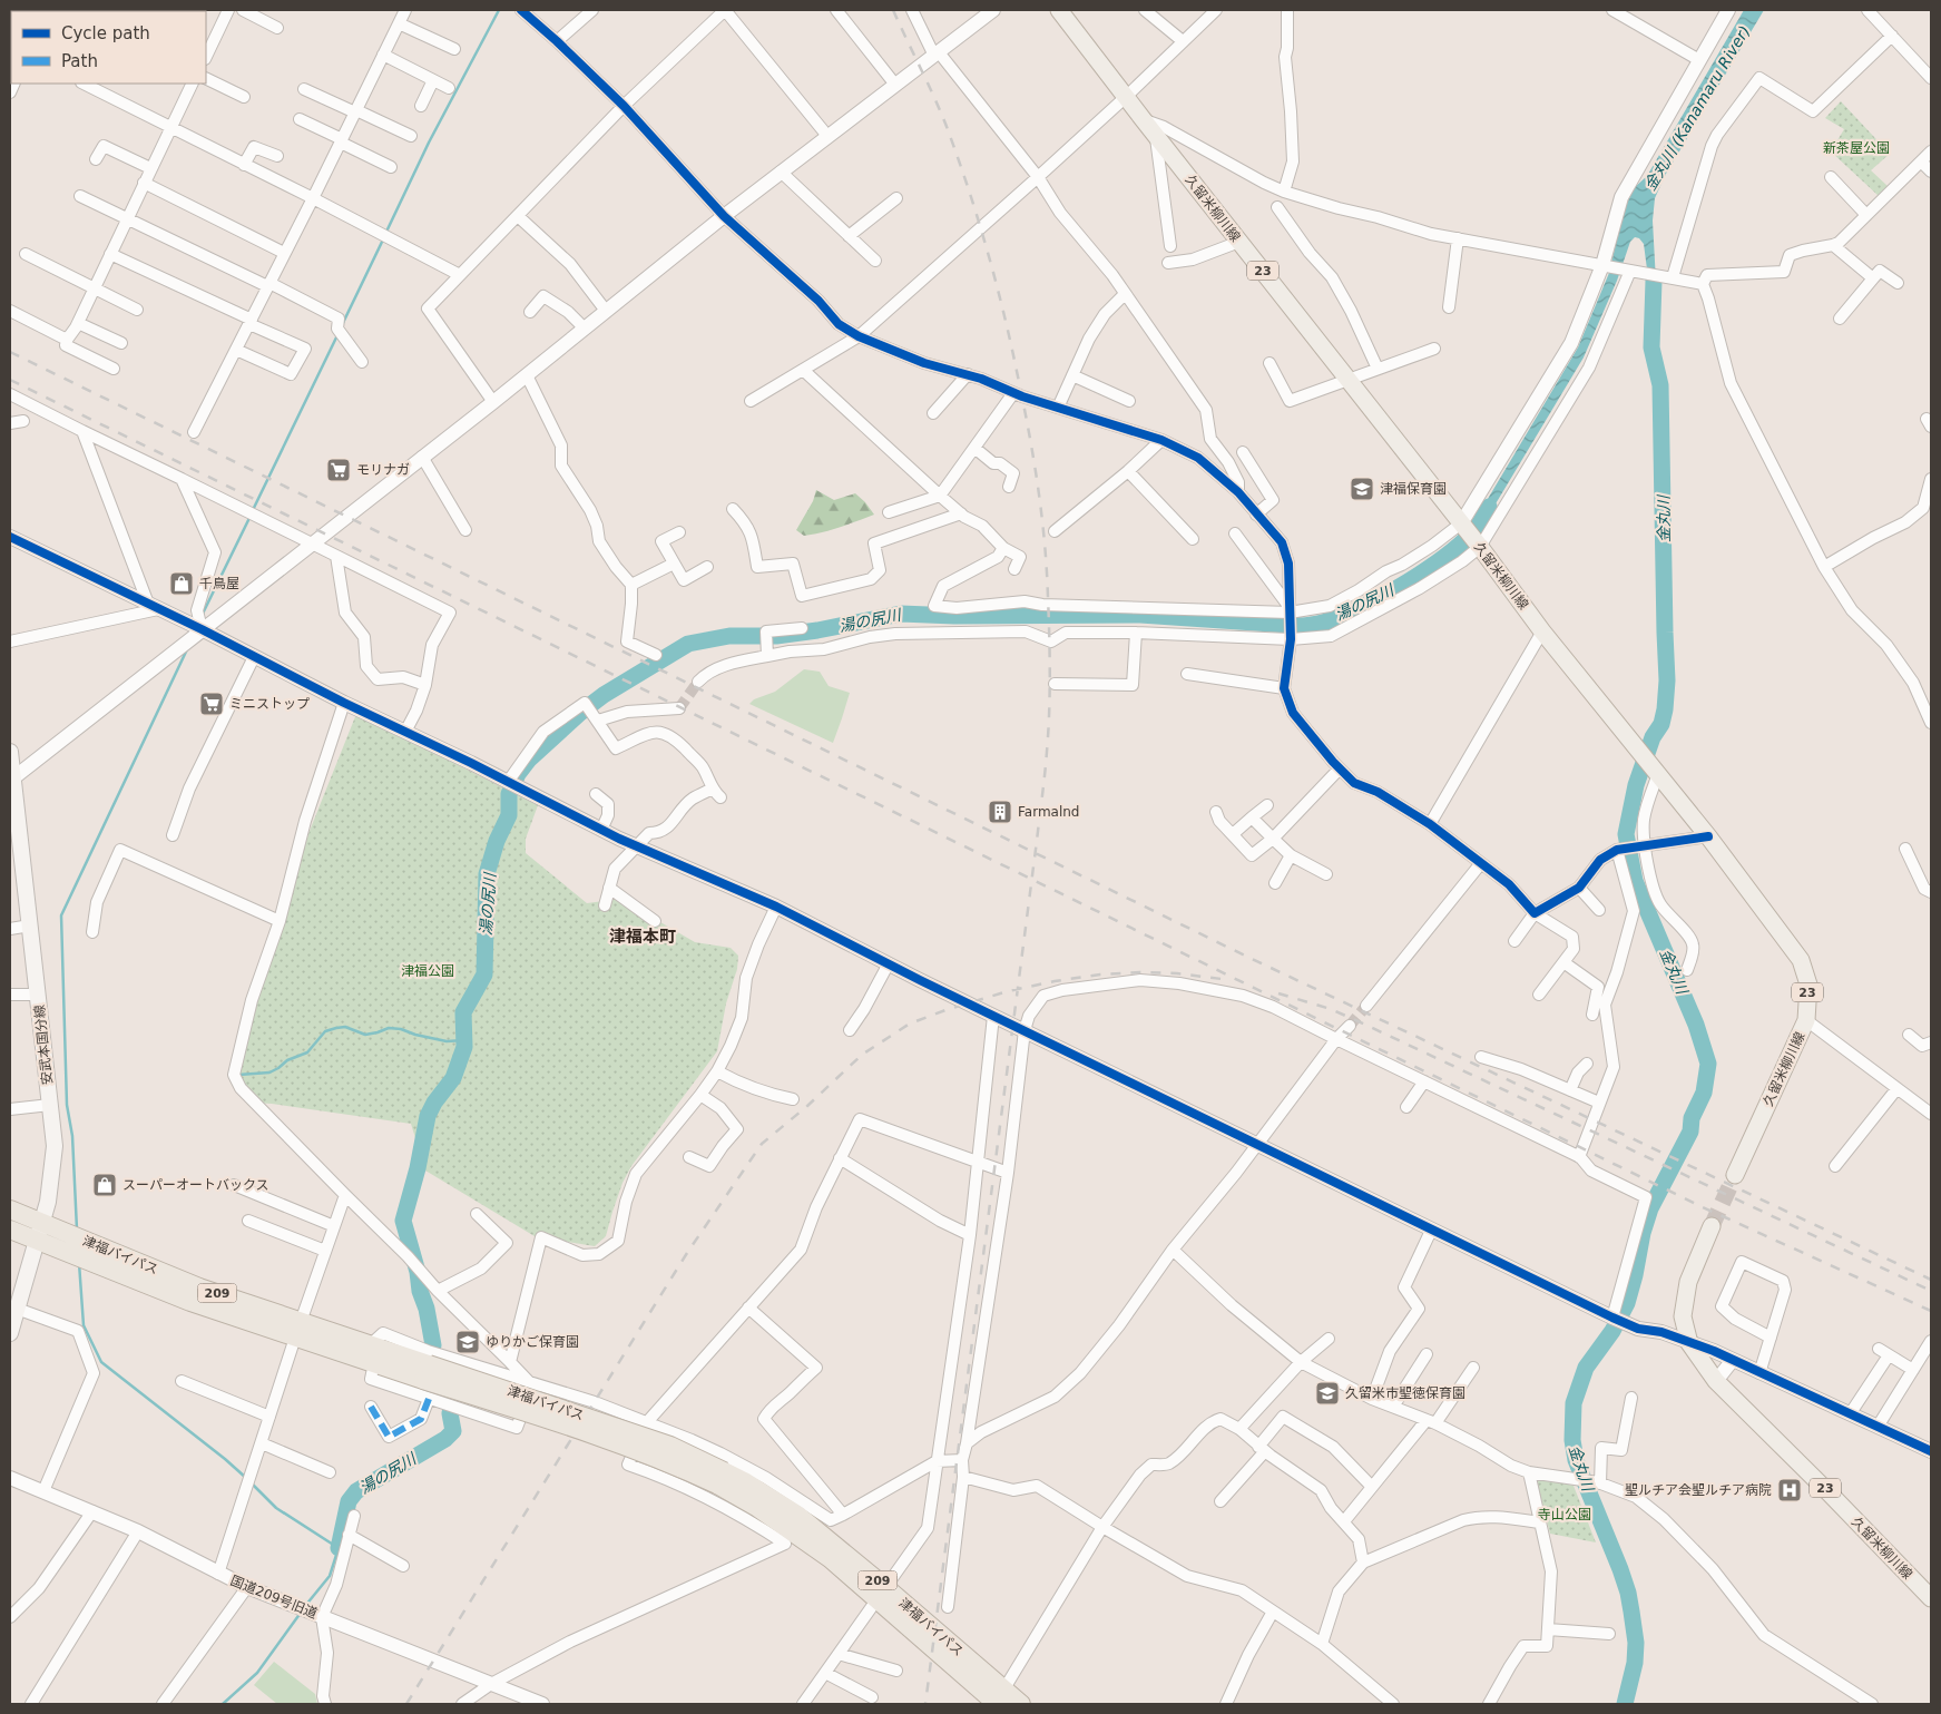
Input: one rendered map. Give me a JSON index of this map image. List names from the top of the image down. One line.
{"streets":{"highway":["津福バイパス","209"],"main road":["久留米柳川線","23","安武本国分線"],"street":["国道209号旧道"]},"crossings":[["安武本国分線","津福バイパス"]],"districts":["津福本町"],"water":["金丸川 (Kanamaru River)","金丸川","湯の尻川"],"parks":["新茶屋公園","津福公園","寺山公園"],"places":{"supermarket":["モリナガ","ミニストップ"],"school or university":["津福保育園","ゆりかご保育園","久留米市聖徳保育園"],"shop":["千鳥屋","スーパーオートバックス"],"building":["Farmalnd"],"hospital":["聖ルチア会聖ルチア病院"]},"legend":["Cycle path","Path"]}
